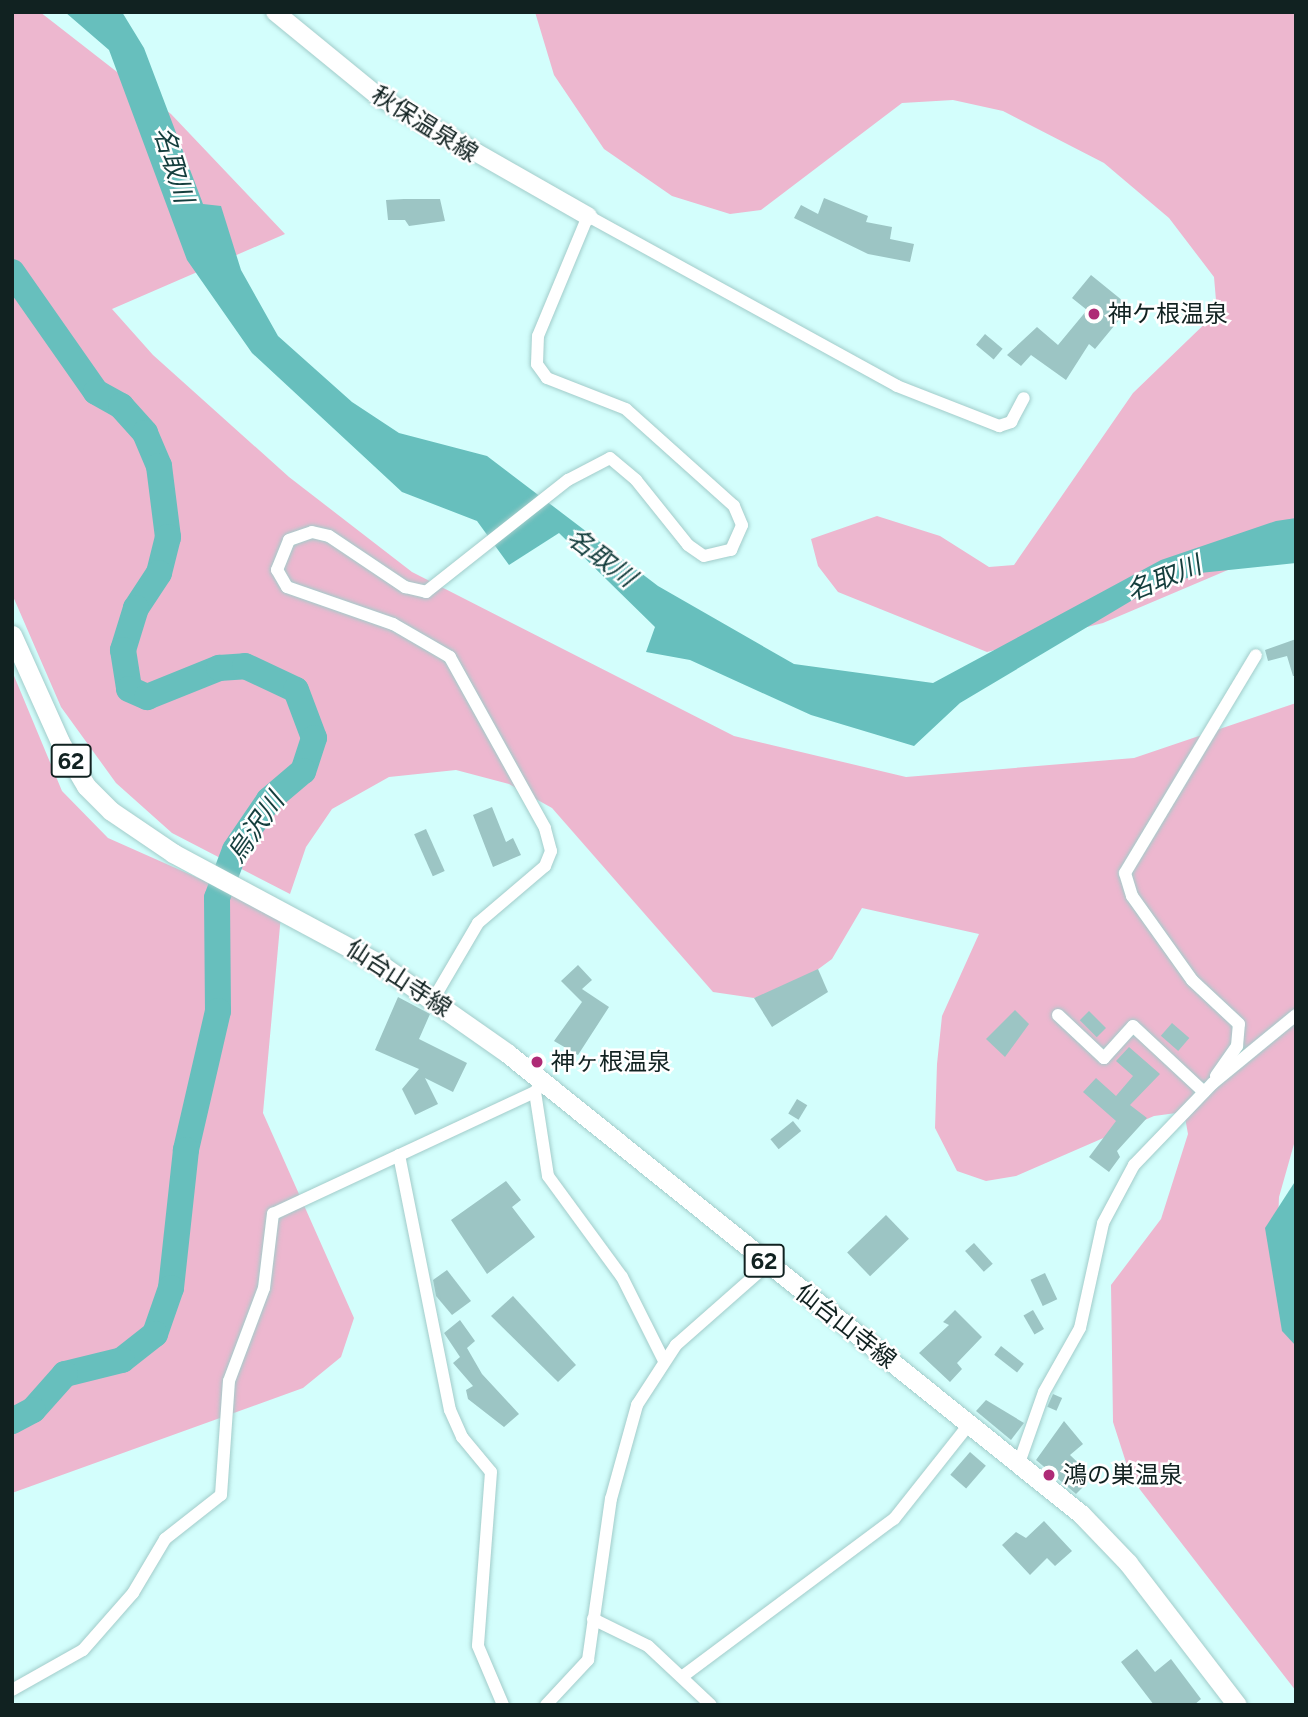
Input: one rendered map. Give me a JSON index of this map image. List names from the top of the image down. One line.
{"streets":{"main road":["秋保温泉線","62","仙台山寺線"]},"water":["名取川","烏沢川"],"places":["神ケ根温泉","神ヶ根温泉","鴻の巣温泉"]}
